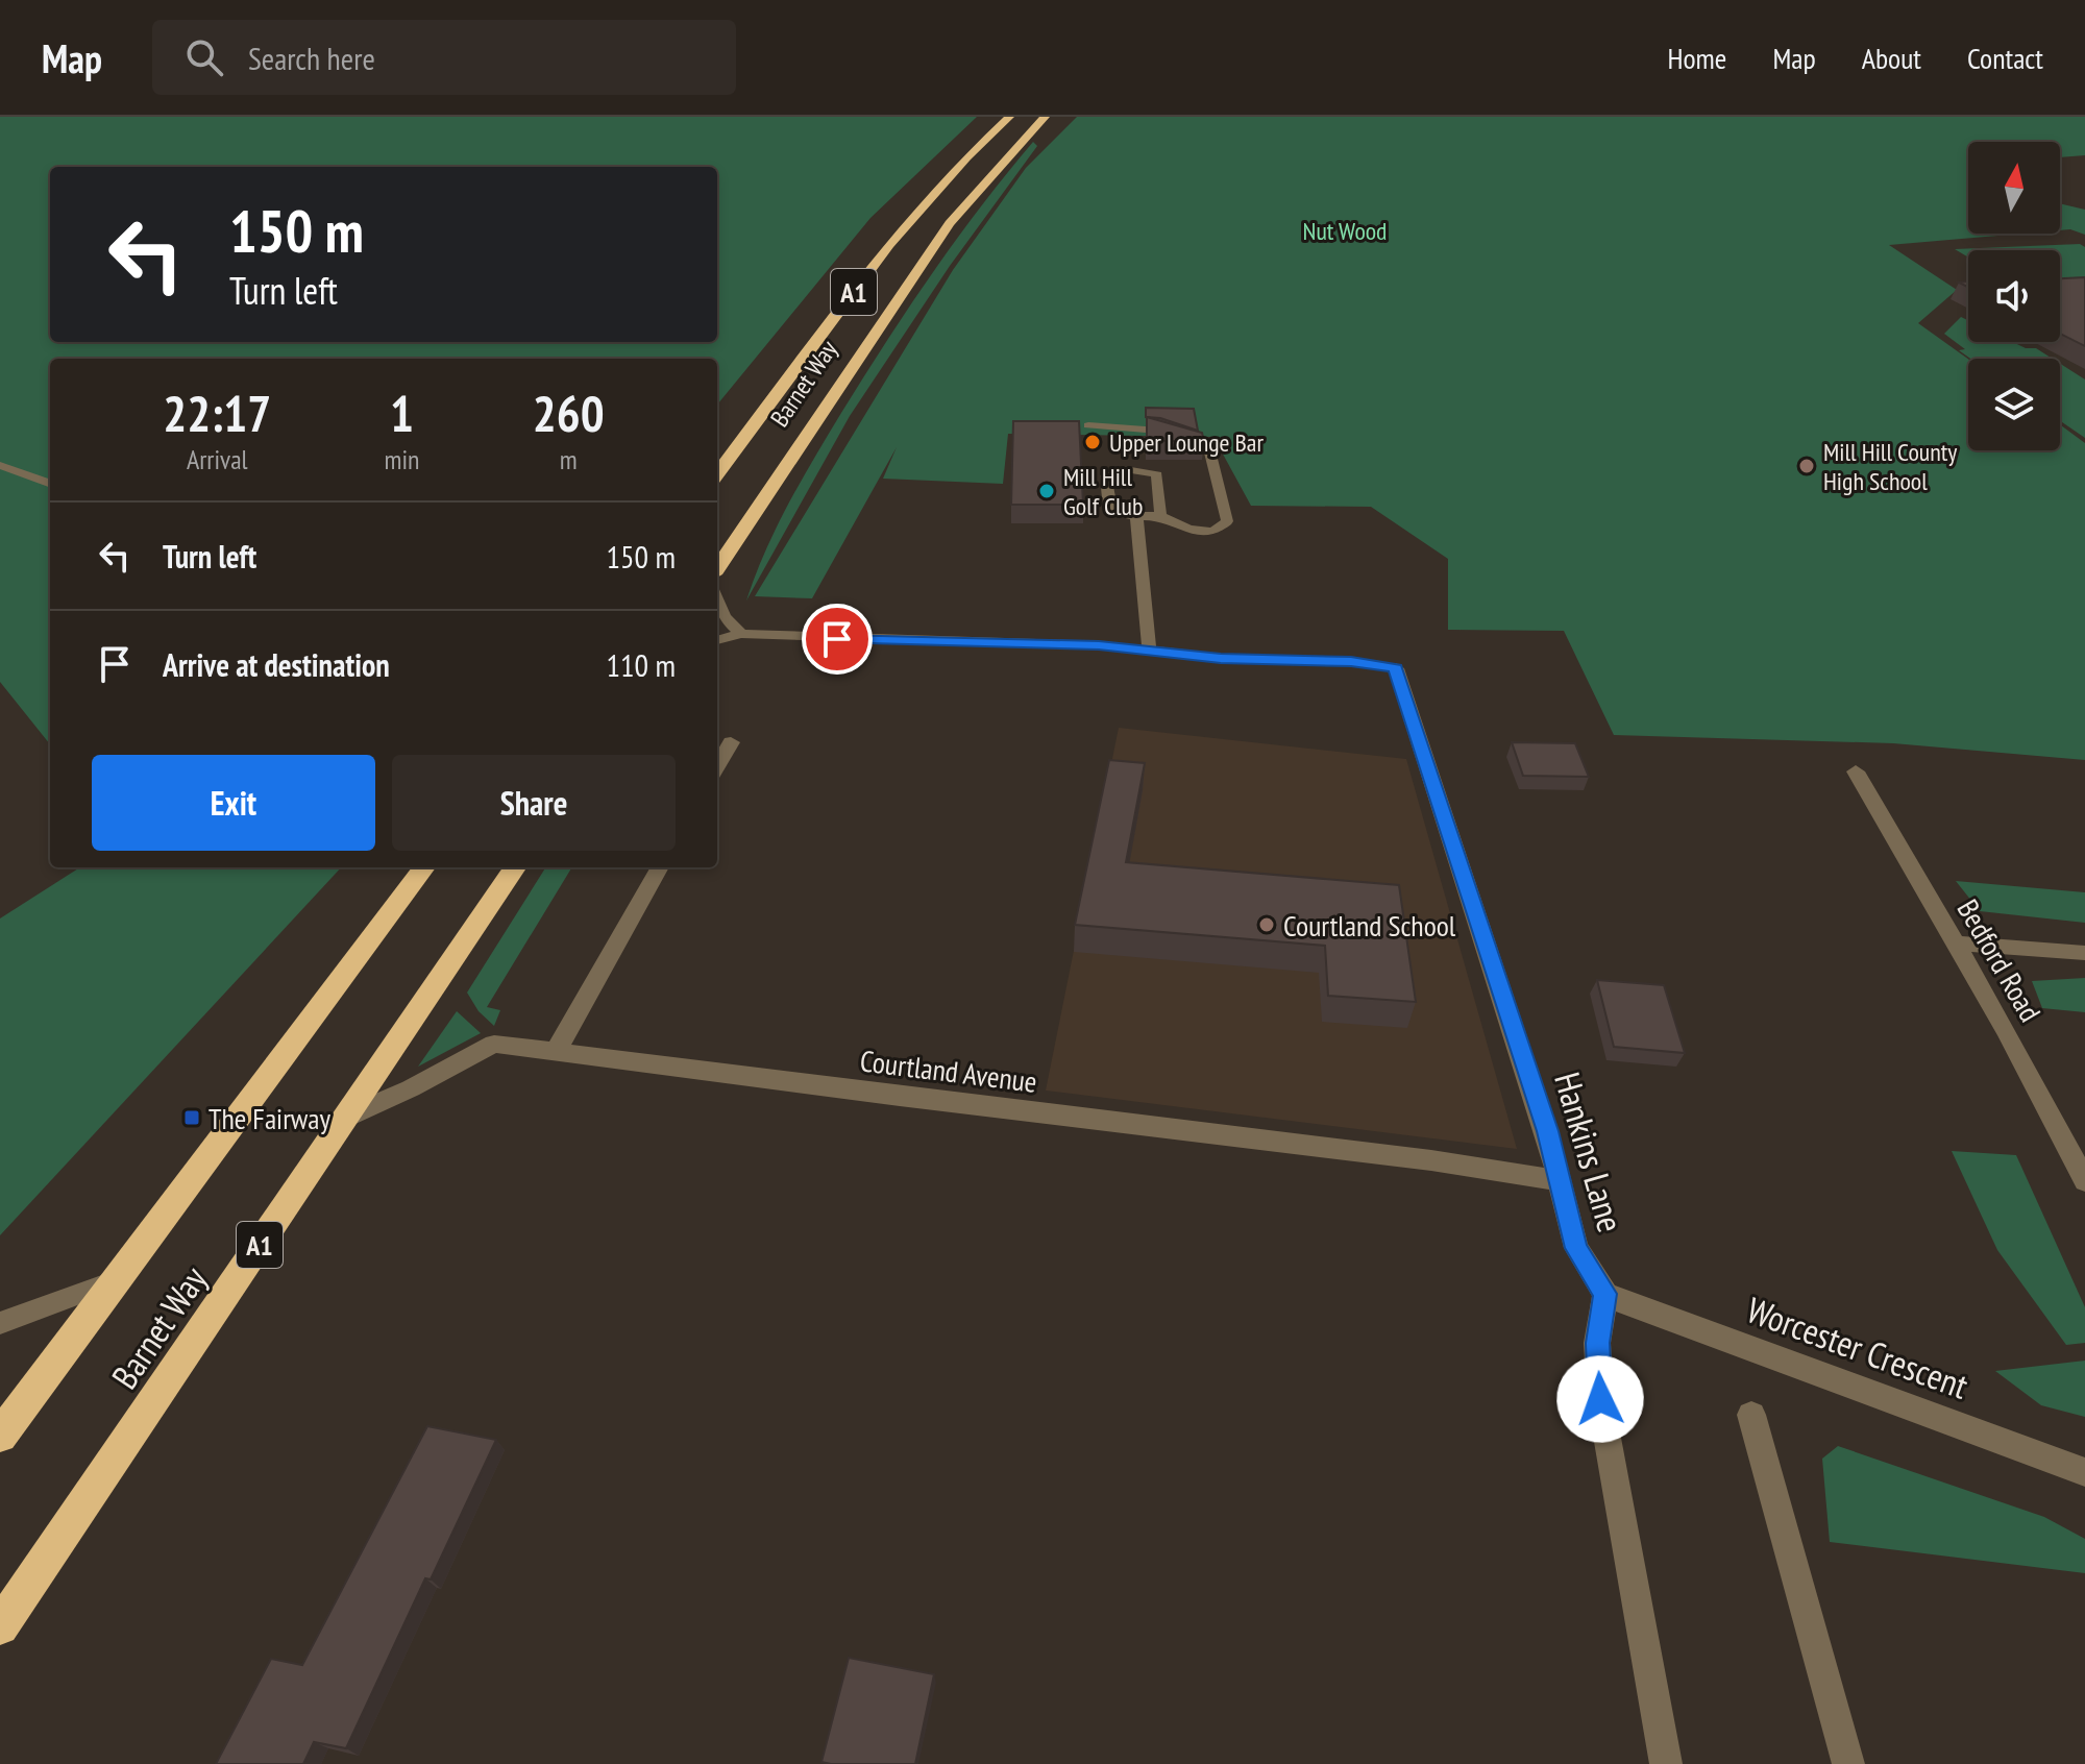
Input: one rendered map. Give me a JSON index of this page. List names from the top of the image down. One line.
{"streets":{"highway":["A1","Barnet Way"],"street":["Bedford Road","Courtland Avenue","Hankins Lane","Worcester Crescent"]},"crossings":[["Barnet Way","Courtland Avenue"],["Courtland Avenue","Hankins Lane"],["Hankins Lane","Worcester Crescent"]],"parks":["Nut Wood"],"places":{"other":["Upper Lounge Bar","Mill Hill County High School","Mill Hill Golf Club","Courtland School"],"transit":["The Fairway"]},"north":"top","page":{"header":"Map","search":"Search here","nav":["Home","Map","About","Contact"],"turn":["150 m","Turn left"],"eta":["22:17","Arrival","1","min","260","m"],"list":[{"name":"Turn left","value":"150 m"},{"name":"Arrive at destination","value":"110 m"}],"buttons":["Exit","Share"]}}
